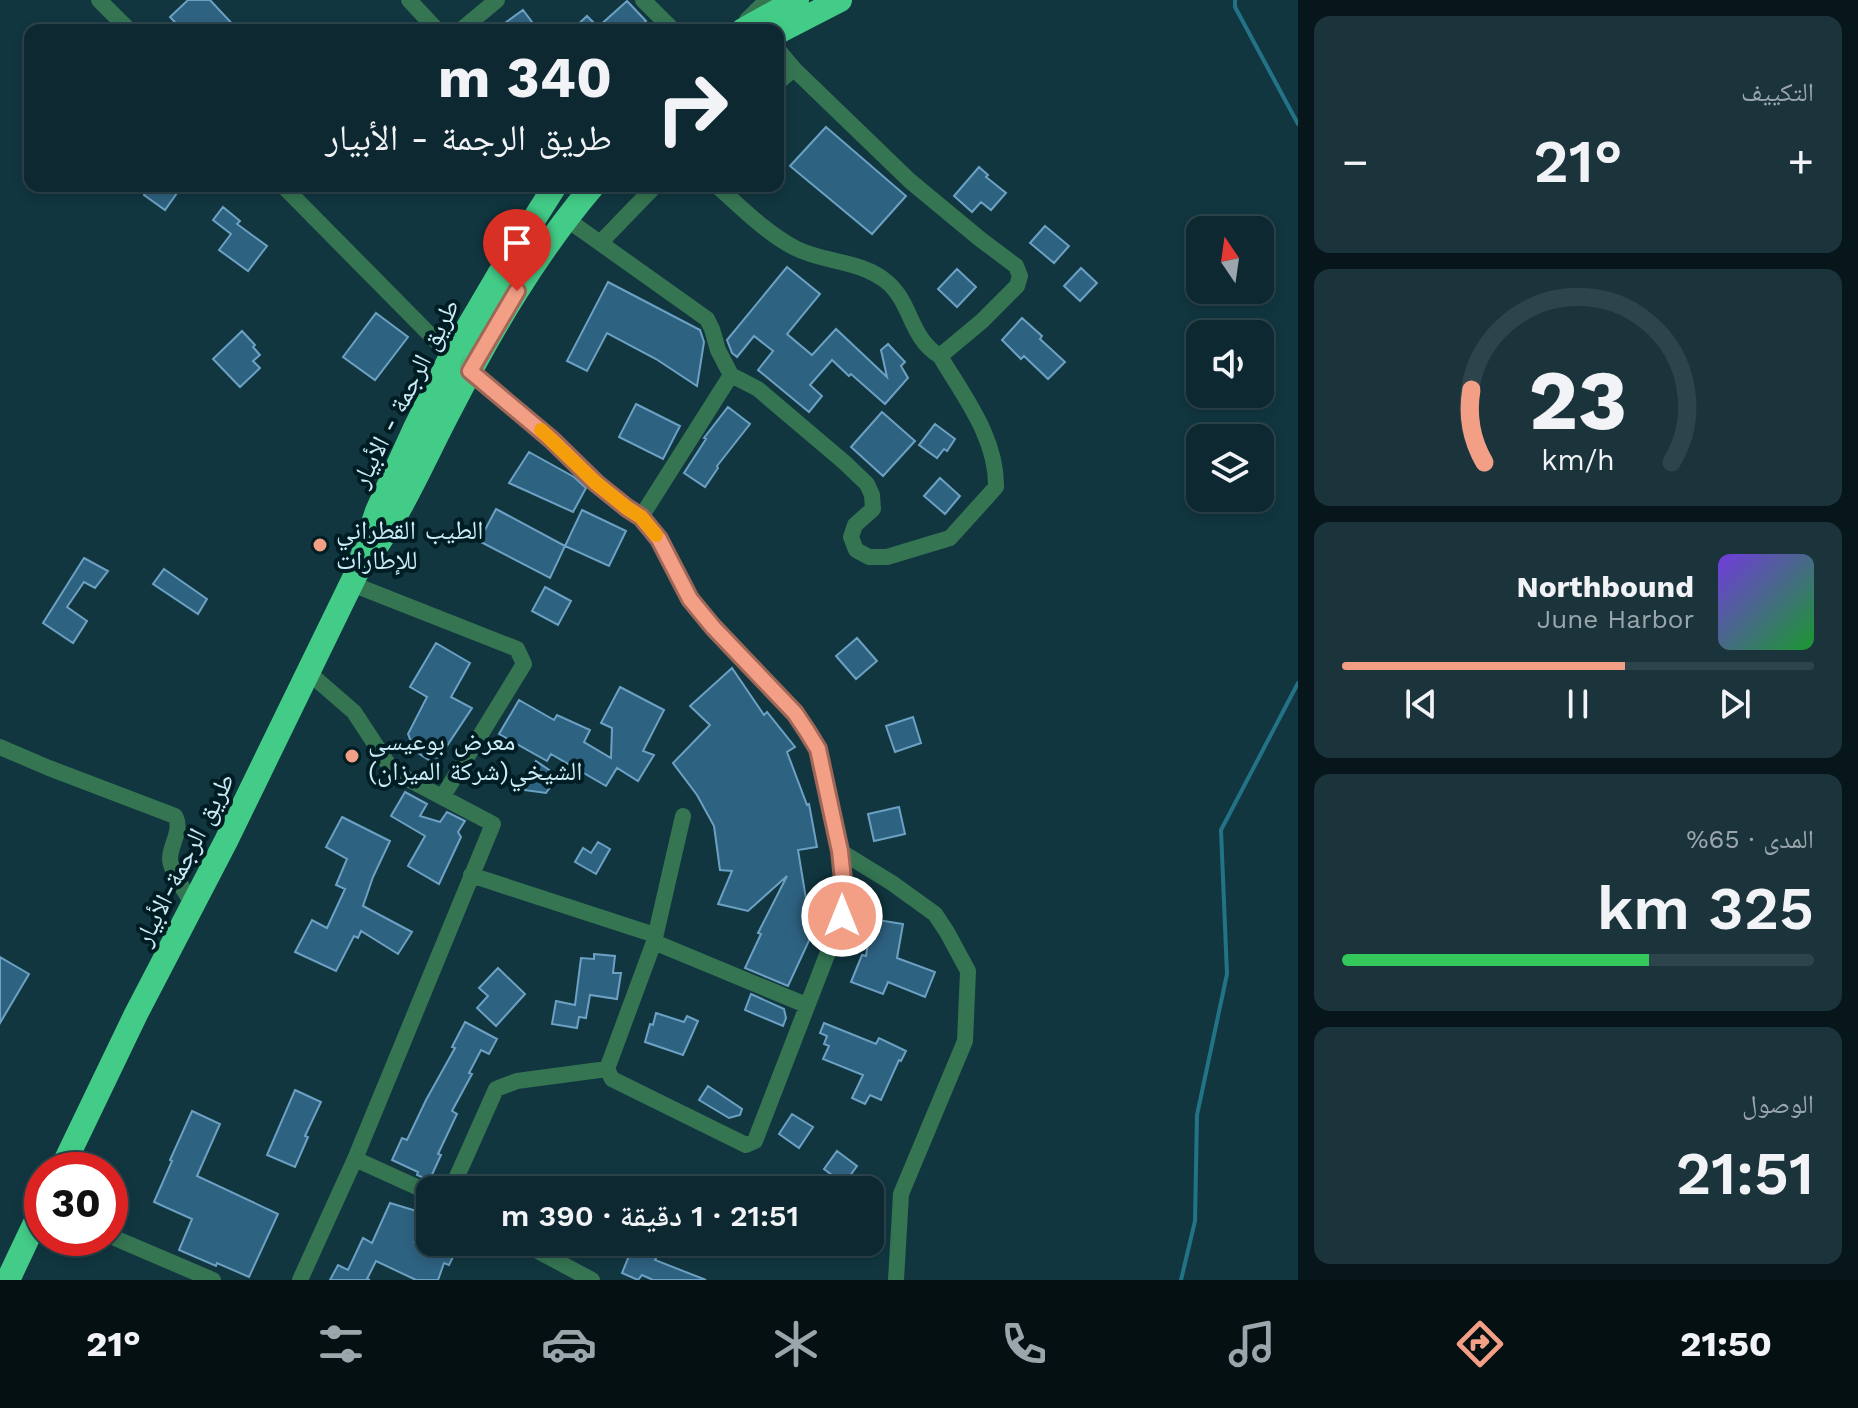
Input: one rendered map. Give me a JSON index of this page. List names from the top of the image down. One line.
{"streets":{"highway":["طريق الرجمة - الأبيار","طريق الرجمة-الأبيار"]},"crossings":[["طريق الرجمة - الأبيار","طريق الرجمة-الأبيار"]],"places":["الطيب القطراني للإطارات","معرض بوعيسى الشيخي(شركة الميزان)"],"north":"top","page":{"tile":["التكييف",["المدى · 65%","325 km"],["الوصول","21:51"]],"turn":["340 m","طريق الرجمة - الأبيار"],"heat":["−","21°","+"],"song":["Northbound","June Harbor"],"limit":"30","trip":"21:51 · 1 دقيقة · 390 m","tabs":["21:50","21°"],"gauge":["23","km/h"]}}
